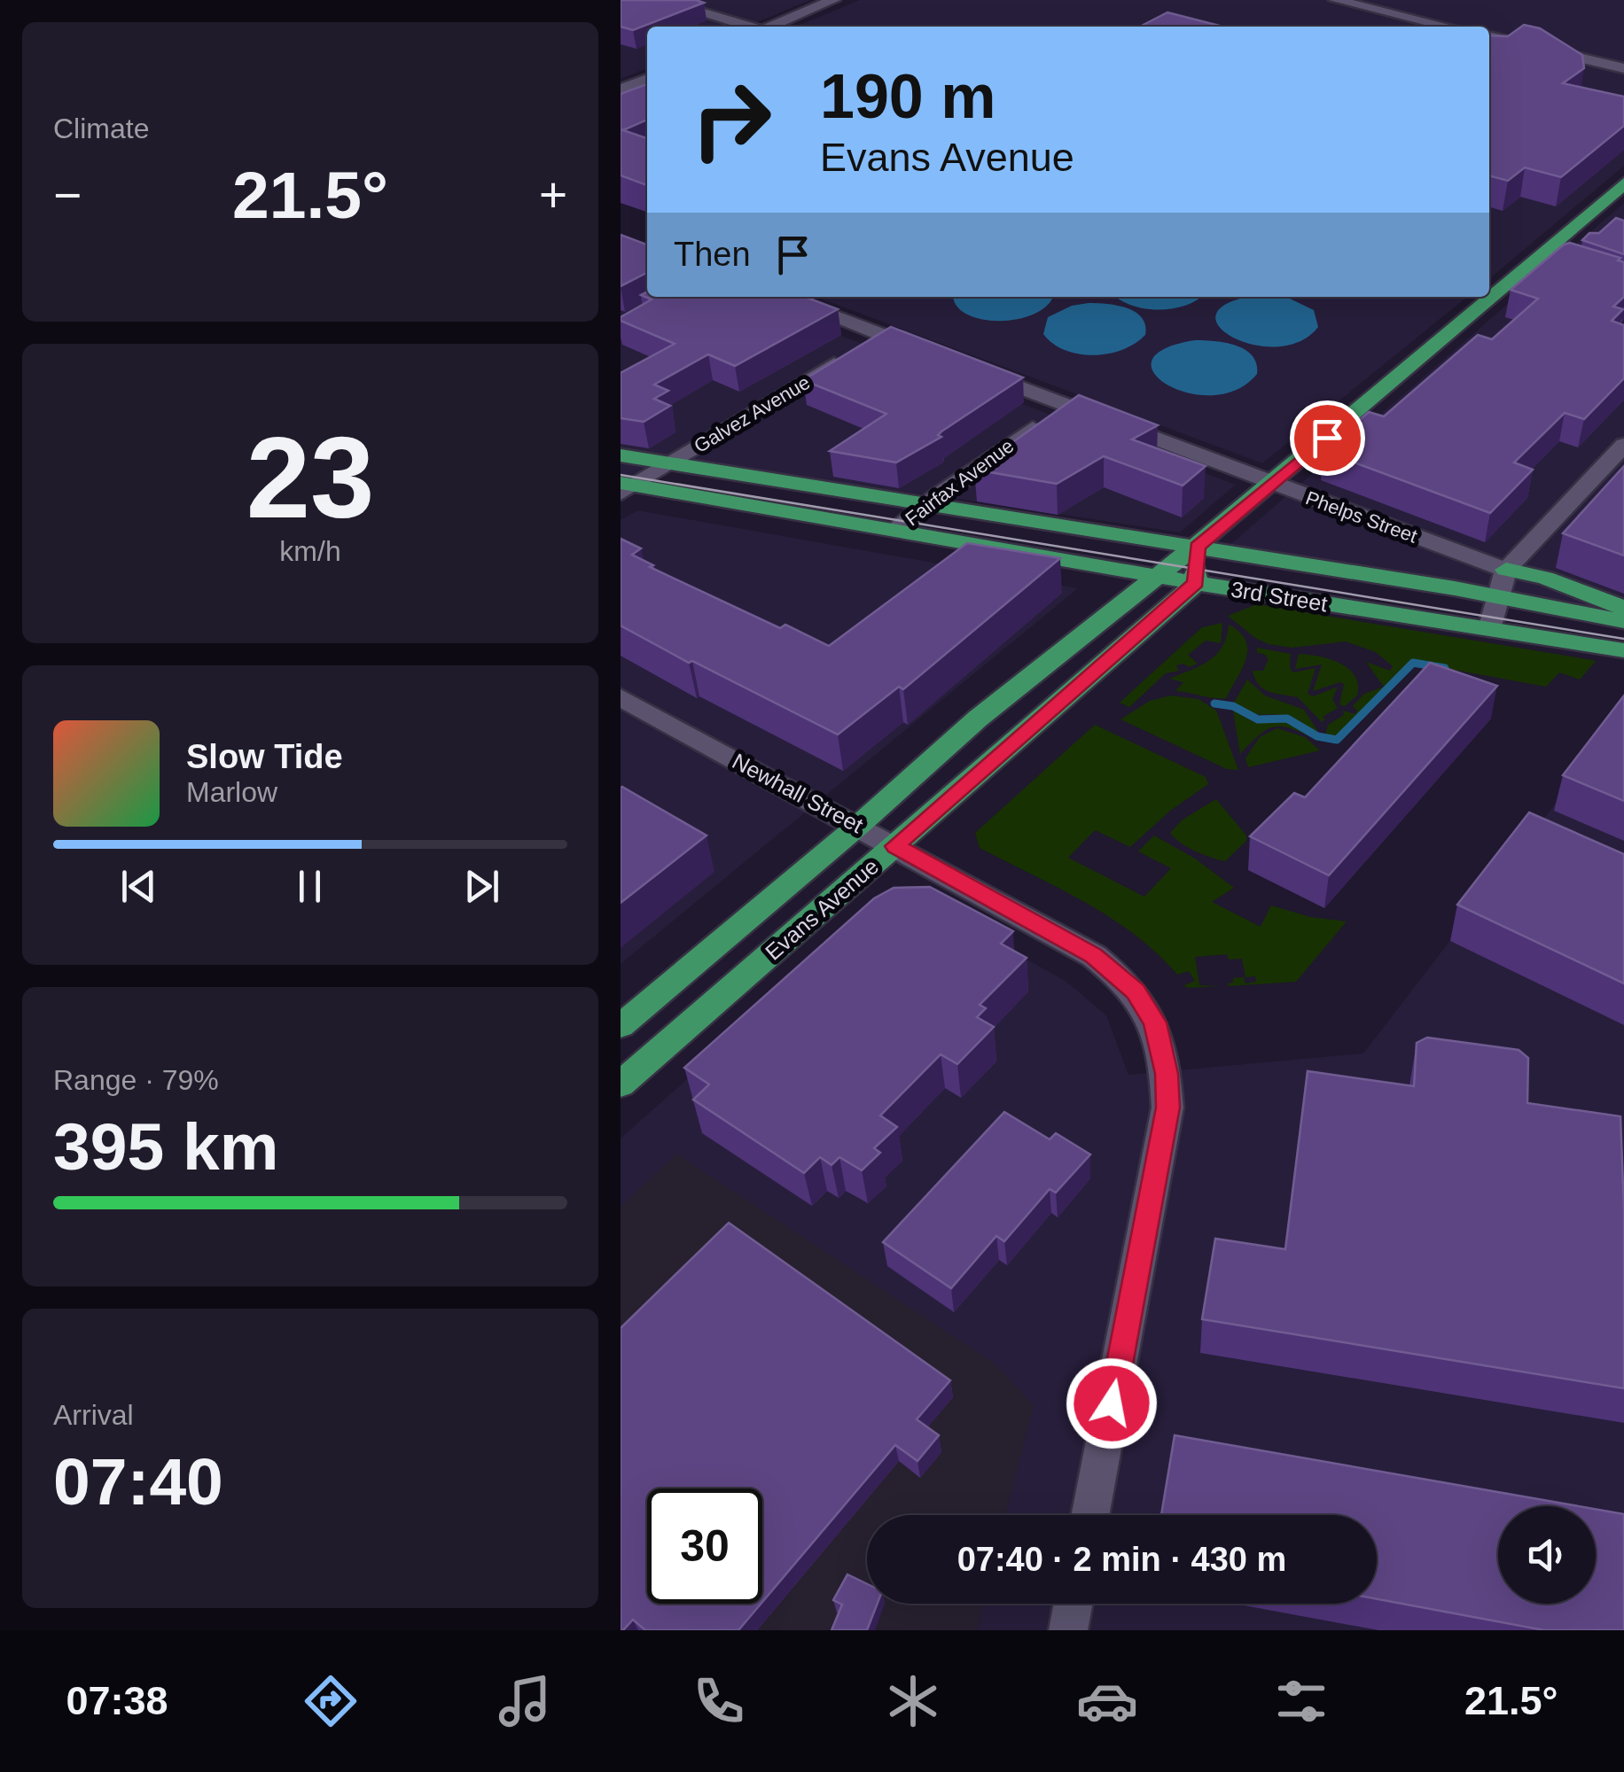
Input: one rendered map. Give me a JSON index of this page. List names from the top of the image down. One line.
{"streets":{"main road":["3rd Street","Evans Avenue"],"street":["Galvez Avenue","Fairfax Avenue","Phelps Street","Newhall Street"]},"crossings":[["Galvez Avenue","3rd Street"],["Fairfax Avenue","Phelps Street"],["Fairfax Avenue","3rd Street"],["Phelps Street","Evans Avenue"],["3rd Street","Evans Avenue"],["Newhall Street","Evans Avenue"]],"page":{"tile":["Climate",["23","km/h"],["Range · 79%","395 km"],["Arrival","07:40"]],"turn":["190 m","Evans Avenue"],"heat":["−","21.5°","+"],"then":"Then","song":["Slow Tide","Marlow"],"limit":"30","trip":"07:40 · 2 min · 430 m","tabs":["07:38","21.5°"]}}
